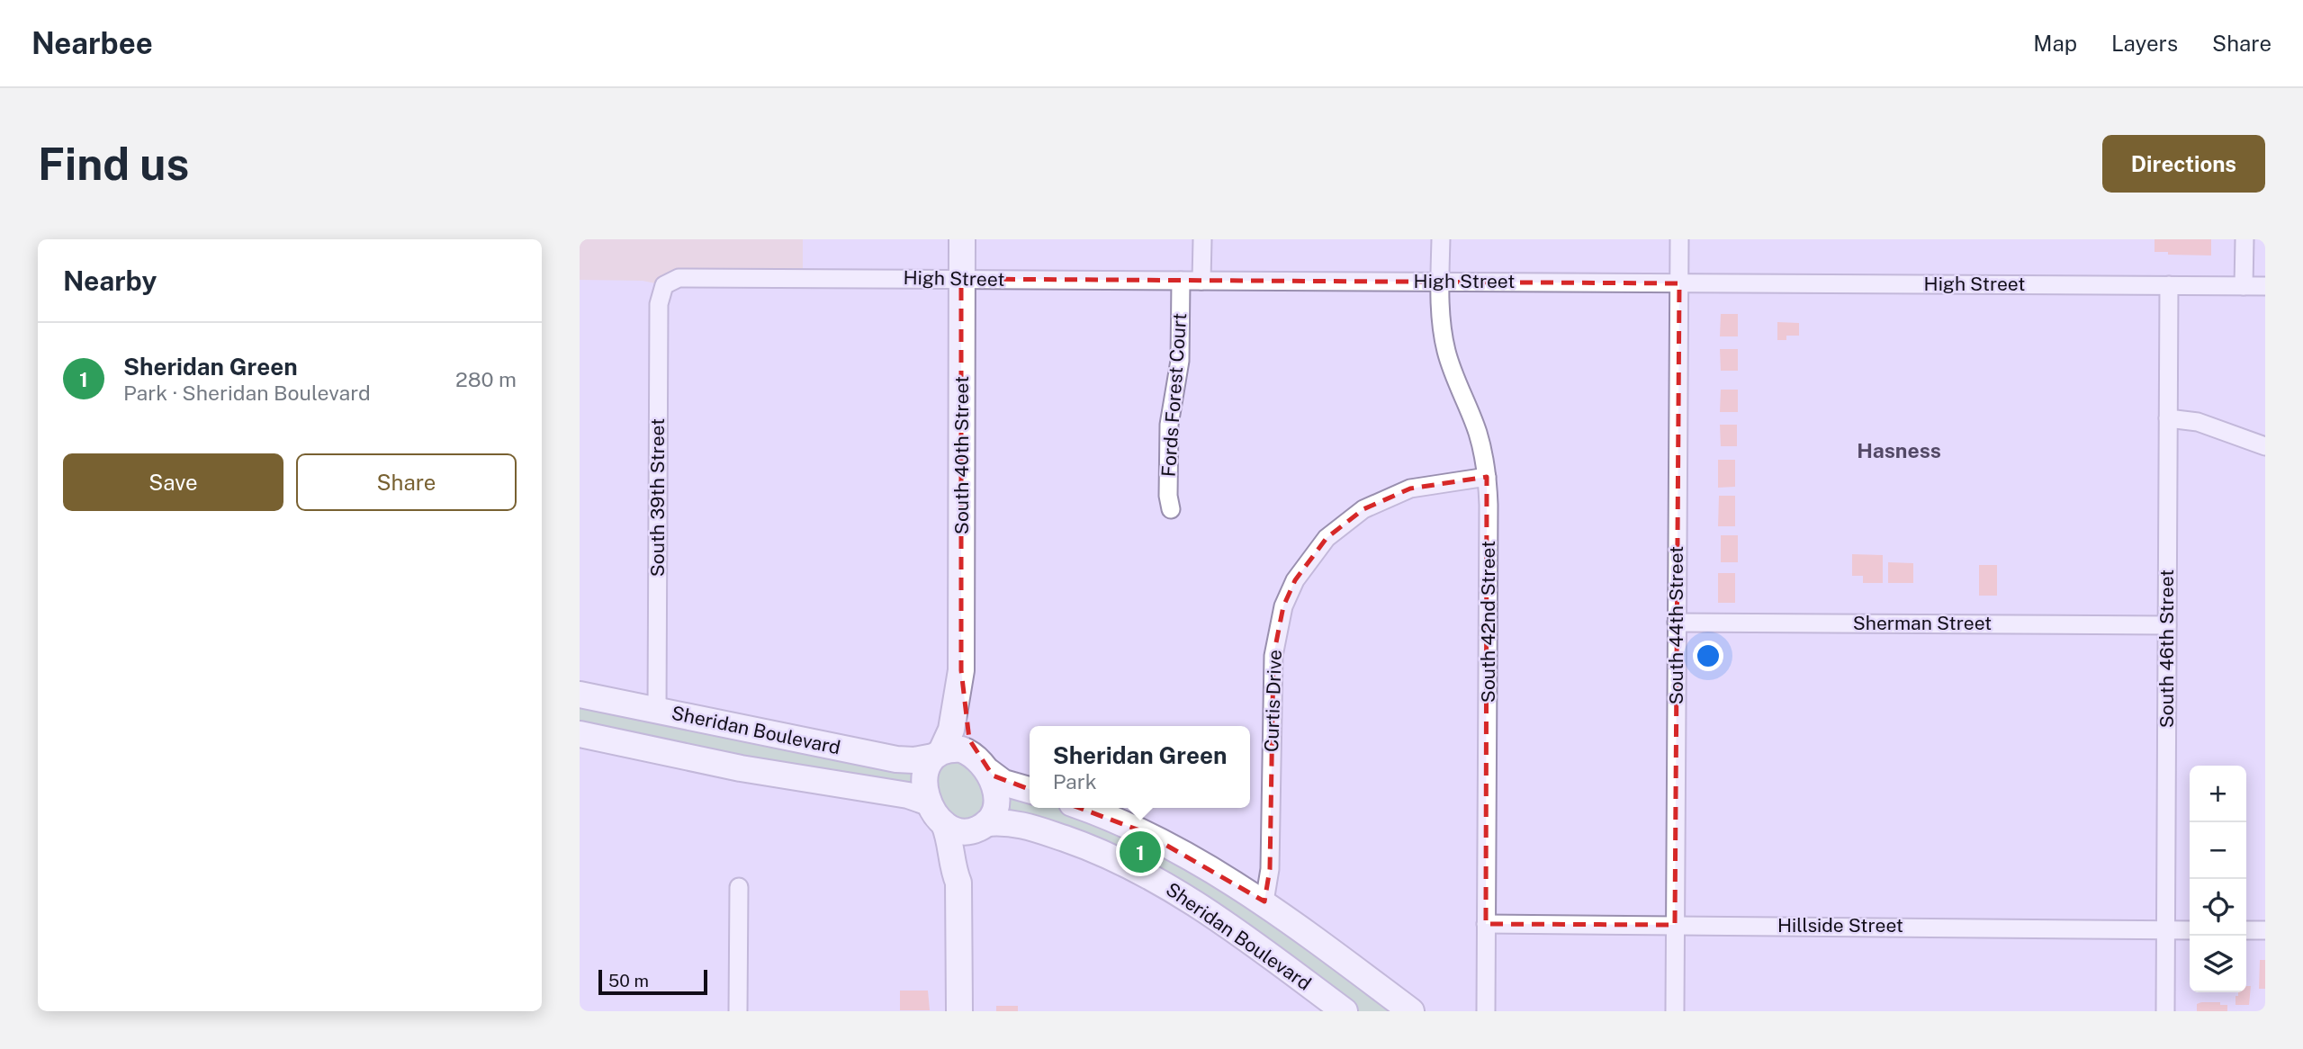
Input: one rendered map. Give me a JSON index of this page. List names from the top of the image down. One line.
{"streets":{"main road":["South 40th Street","Sheridan Boulevard"],"street":["High Street","Fords Forest Court","South 39th Street","South 42nd Street","Sherman Street","South 44th Street","South 46th Street","Curtis Drive","Hillside Street"]},"crossings":[["High Street","Fords Forest Court"],["High Street","South 40th Street"],["High Street","South 39th Street"],["High Street","South 42nd Street"],["High Street","South 44th Street"],["High Street","South 46th Street"],["South 40th Street","Sheridan Boulevard"],["South 39th Street","Sheridan Boulevard"],["South 42nd Street","Curtis Drive"],["South 42nd Street","Hillside Street"],["Sherman Street","South 44th Street"],["Sherman Street","South 46th Street"],["South 44th Street","Hillside Street"],["South 46th Street","Hillside Street"],["Curtis Drive","Sheridan Boulevard"]],"districts":["Hasness"],"scale_bar":"50 m","page":{"header":"Nearbee","nav":["Map","Layers","Share"],"buttons":["Directions",["Save","Share"]],"title":"Find us","heading":"Nearby","list":[{"mark":"1","name":"Sheridan Green","note":"Park · Sheridan Boulevard","value":"280 m"}],"popup":["Sheridan Green","Park"],"map_buttons":["+","−"],"pins":"1","scale":"50 m"}}
